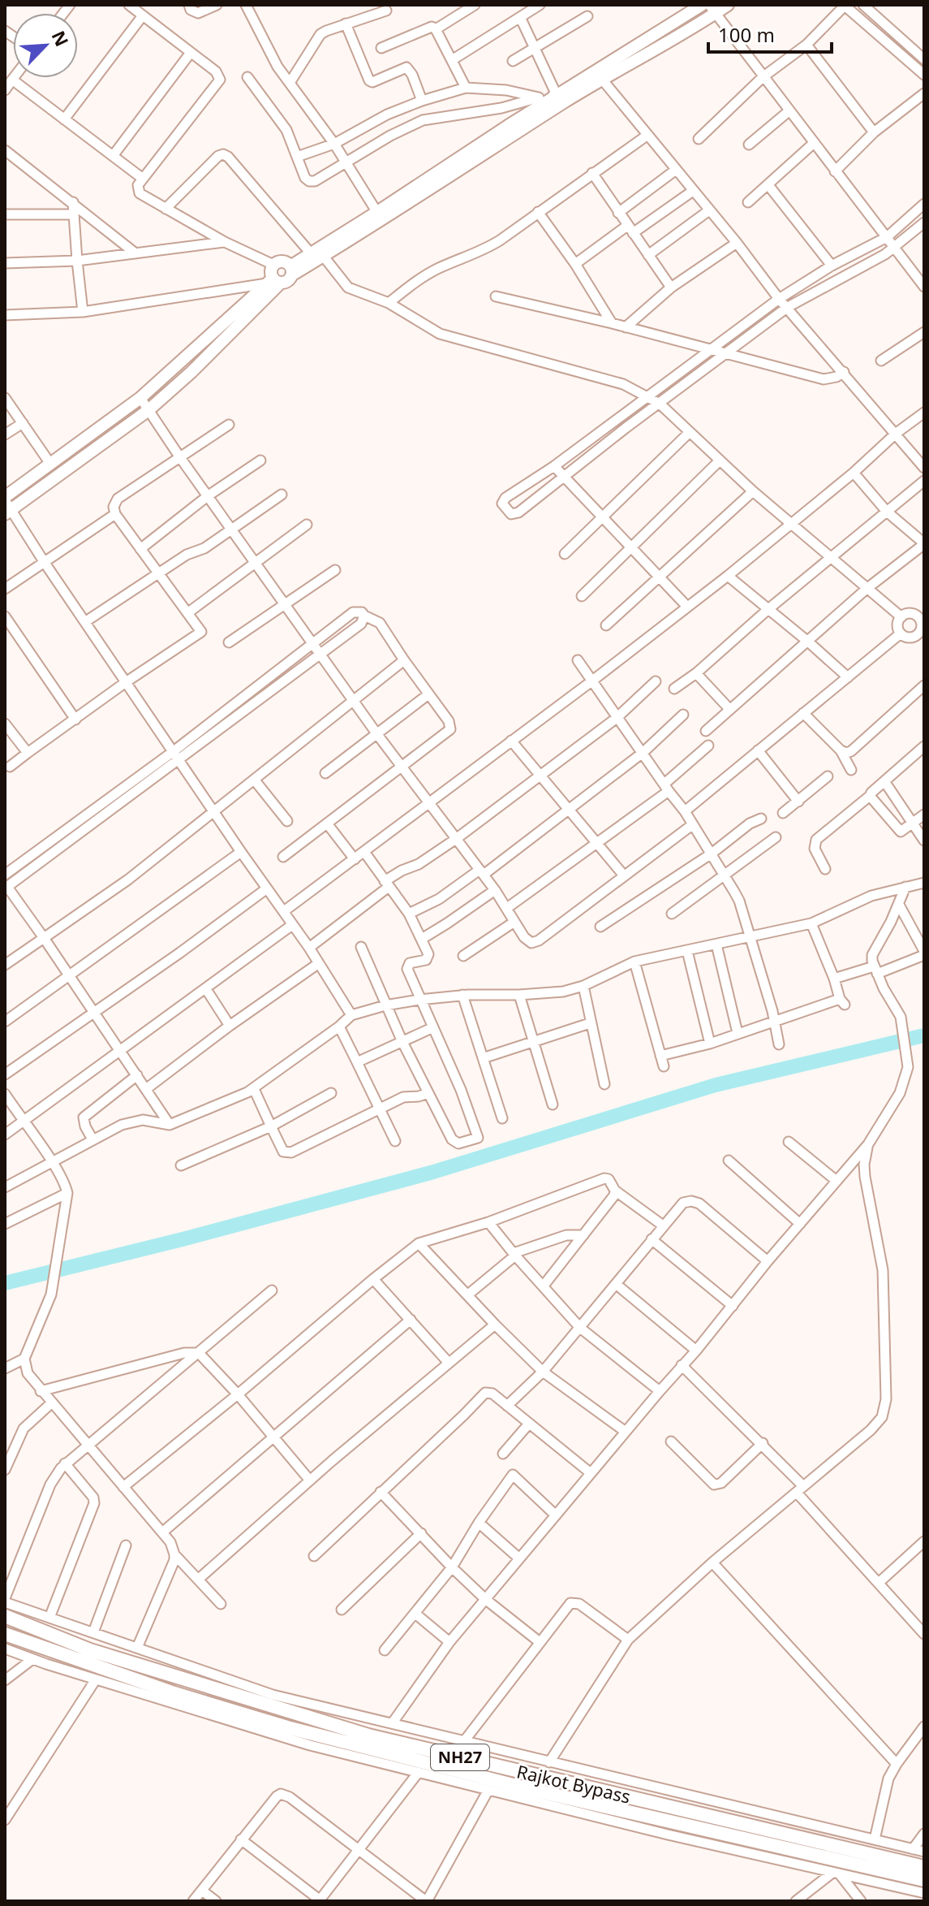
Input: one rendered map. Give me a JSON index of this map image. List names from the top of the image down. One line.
{"streets":{"highway":["NH27","Rajkot Bypass"]},"scale_bar":"100 m","north":"top right"}
